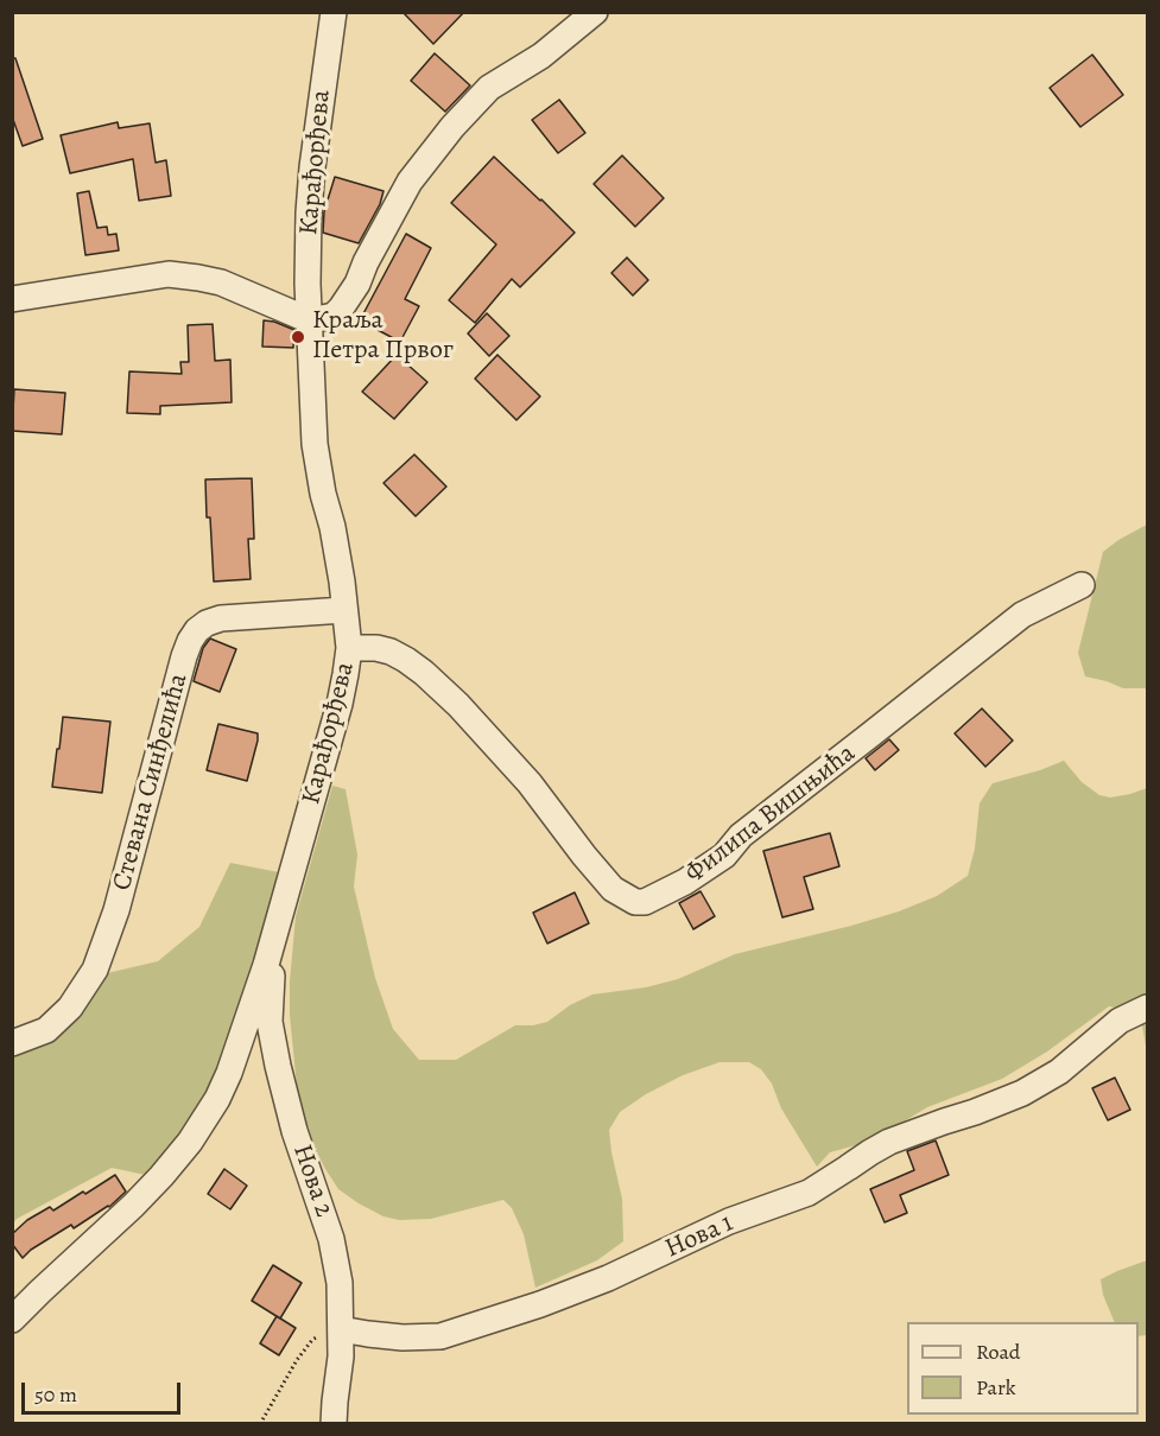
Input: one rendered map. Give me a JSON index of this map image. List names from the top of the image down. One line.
{"streets":{"street":["Карађорђева","Стевана Синђелића","Филипа Вишњића","Нова 2","Нова 1"]},"crossings":[["Карађорђева","Стевана Синђелића"],["Карађорђева","Филипа Вишњића"],["Карађорђева","Нова 2"],["Нова 2","Нова 1"]],"places":["Краља Петра Првог"],"legend":["Road","Park"],"scale_bar":"50 m"}
